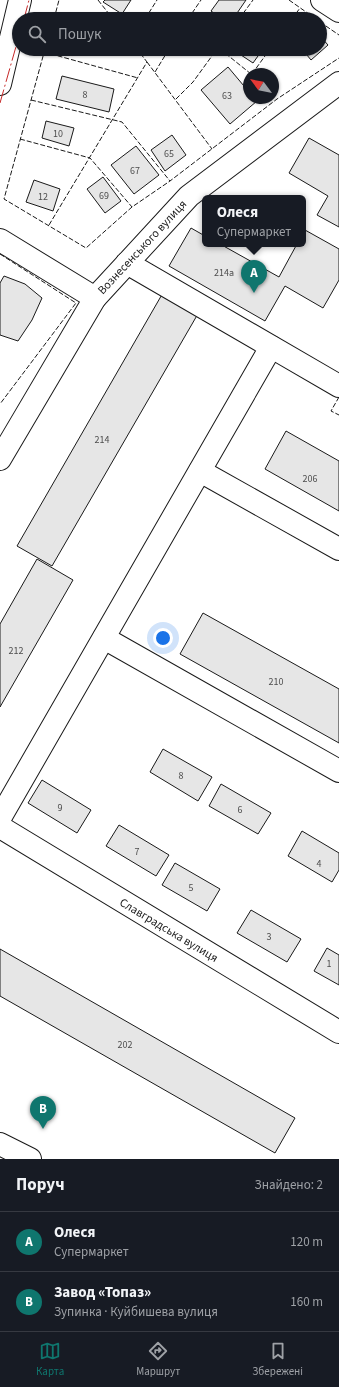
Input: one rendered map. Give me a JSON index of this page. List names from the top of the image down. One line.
{"streets":{"street":["Вознесенського вулиця","Славградська вулиця"]},"house_numbers":["8","63","10","65","67","69","12","214а","214","206","212","210","8","9","6","7","4","5","3","1","202"],"north":"top left","page":{"search":"Пошук","popup":["Олеся","Супермаркет"],"pins":["A","B"],"heading":["Поруч","Знайдено: 2"],"list":[{"mark":"A","name":"Олеся","note":"Супермаркет","value":"120 m"},{"mark":"B","name":"Завод «Топаз»","note":"Зупинка · Куйбишева вулиця","value":"160 m"}],"nav":["Карта","Маршрут","Збережені"]}}
